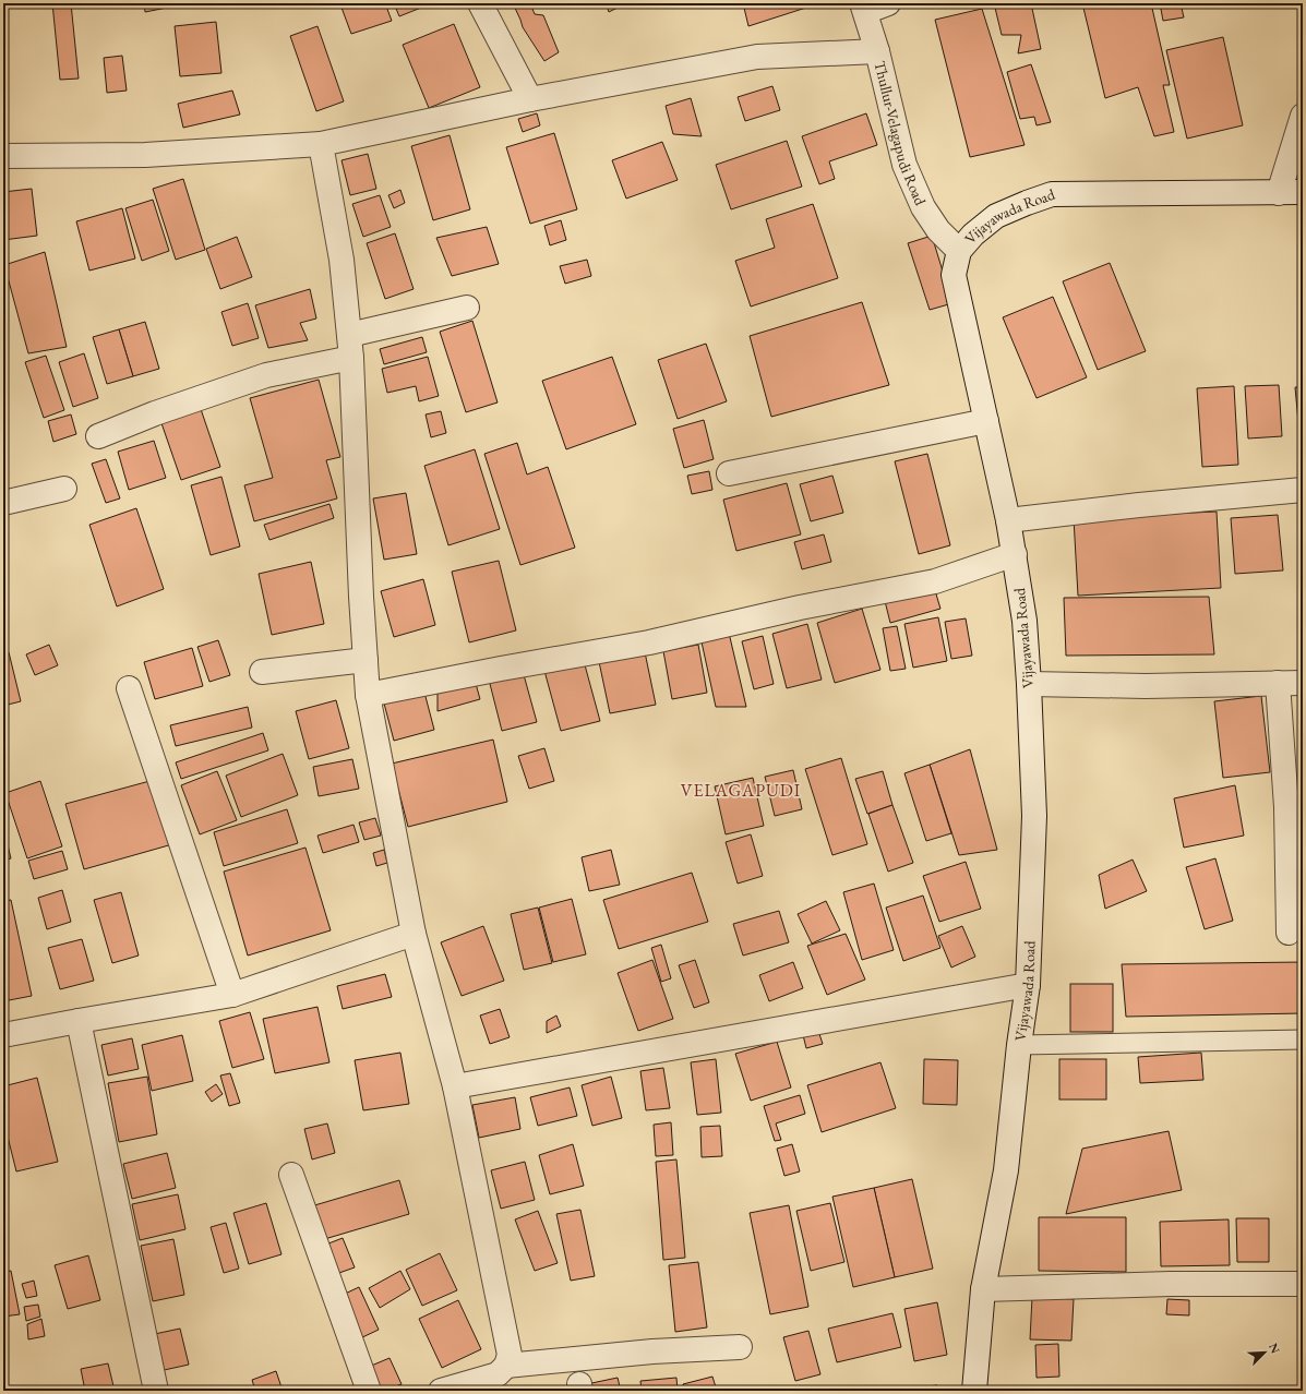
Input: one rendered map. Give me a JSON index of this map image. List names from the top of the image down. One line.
{"streets":{"street":["Thullur-Velagapudi Road","Vijayawada Road"]},"crossings":[["Thullur-Velagapudi Road","Vijayawada Road"]],"districts":["VELAGAPUDI"],"north":"top right"}
